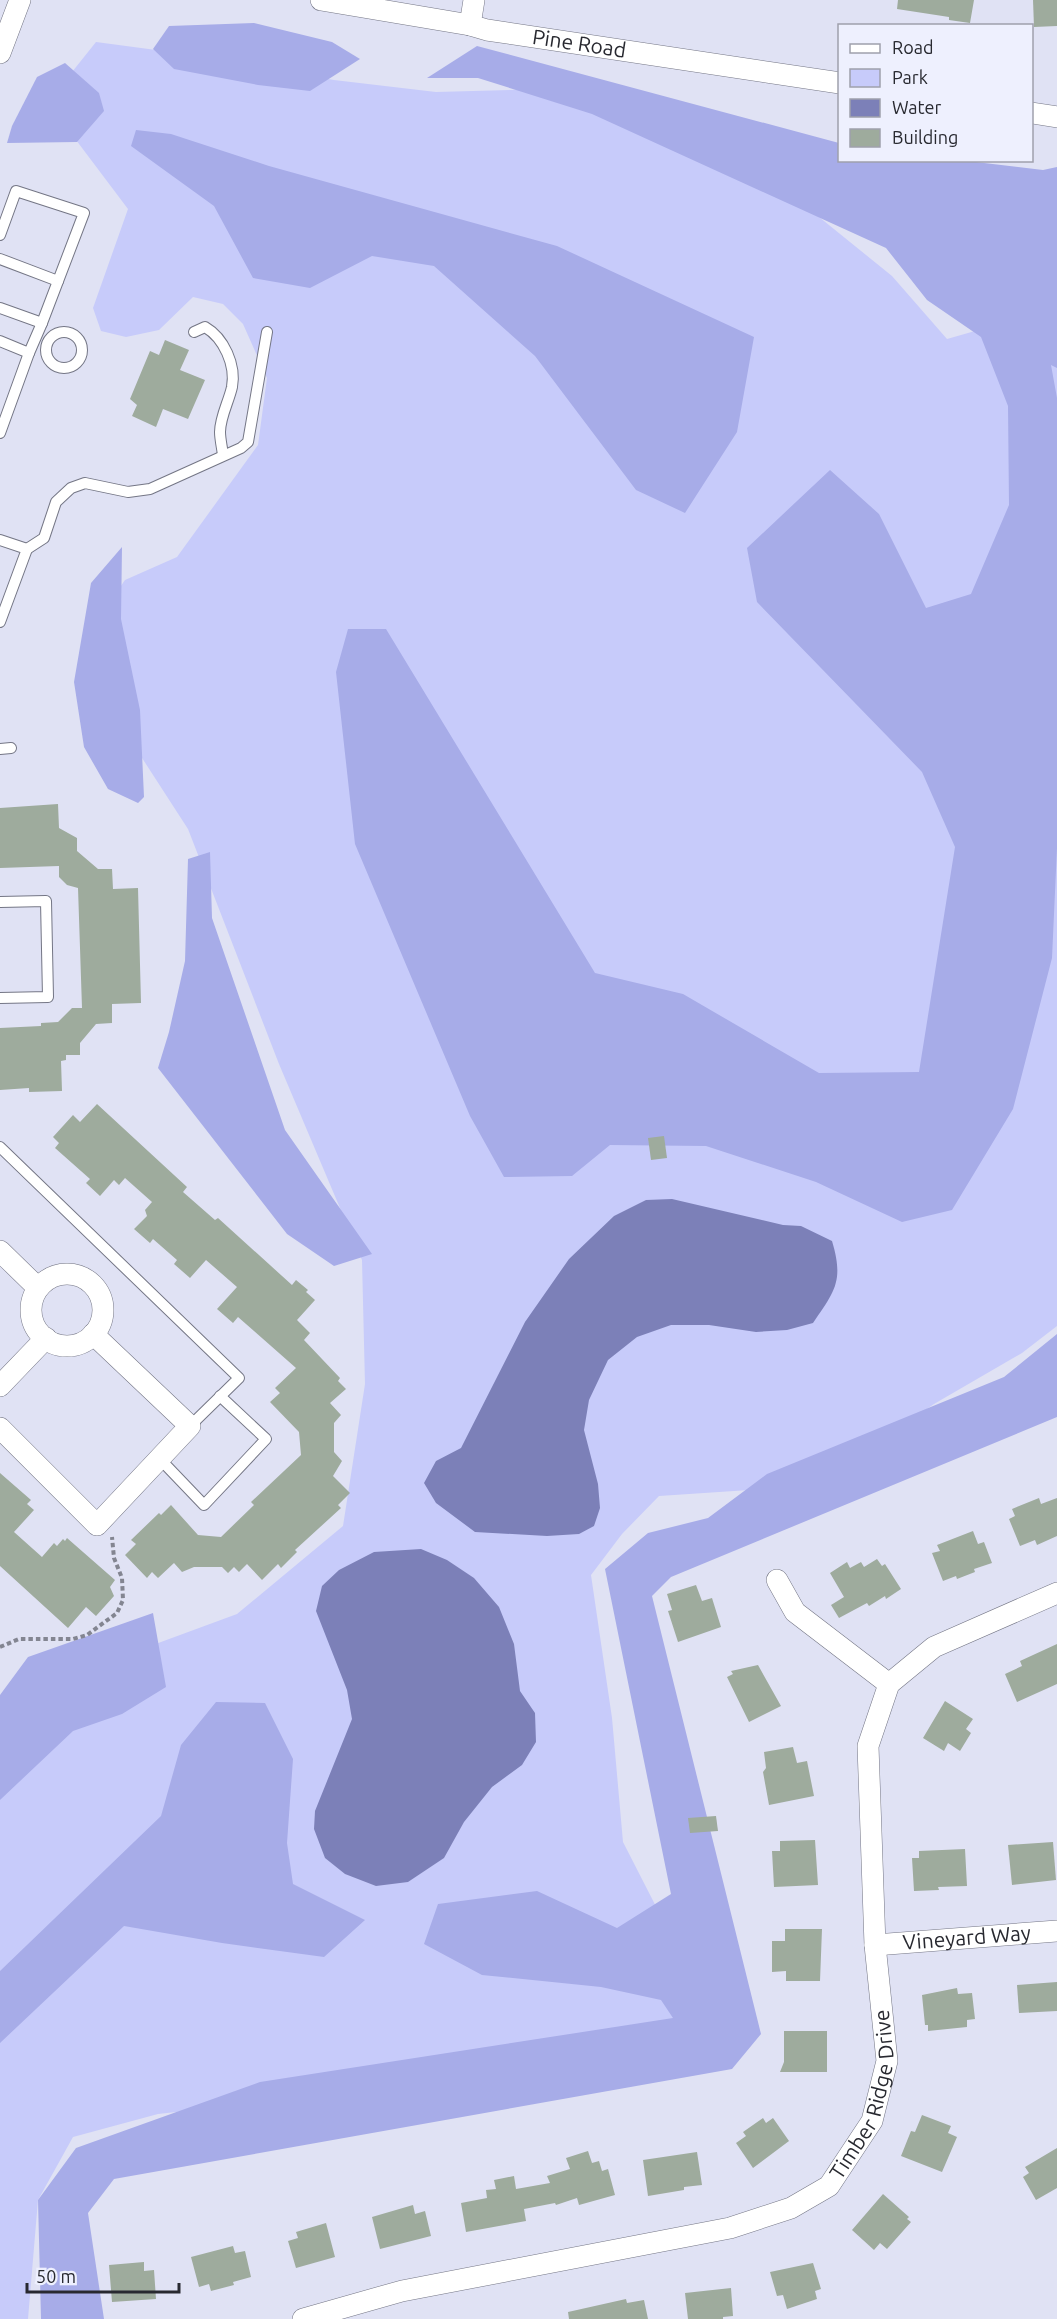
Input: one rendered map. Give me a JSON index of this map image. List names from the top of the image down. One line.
{"streets":{"street":["Pine Road","Vineyard Way","Timber Ridge Drive"]},"crossings":[["Vineyard Way","Timber Ridge Drive"]],"legend":["Road","Park","Water","Building"],"scale_bar":"50 m"}
